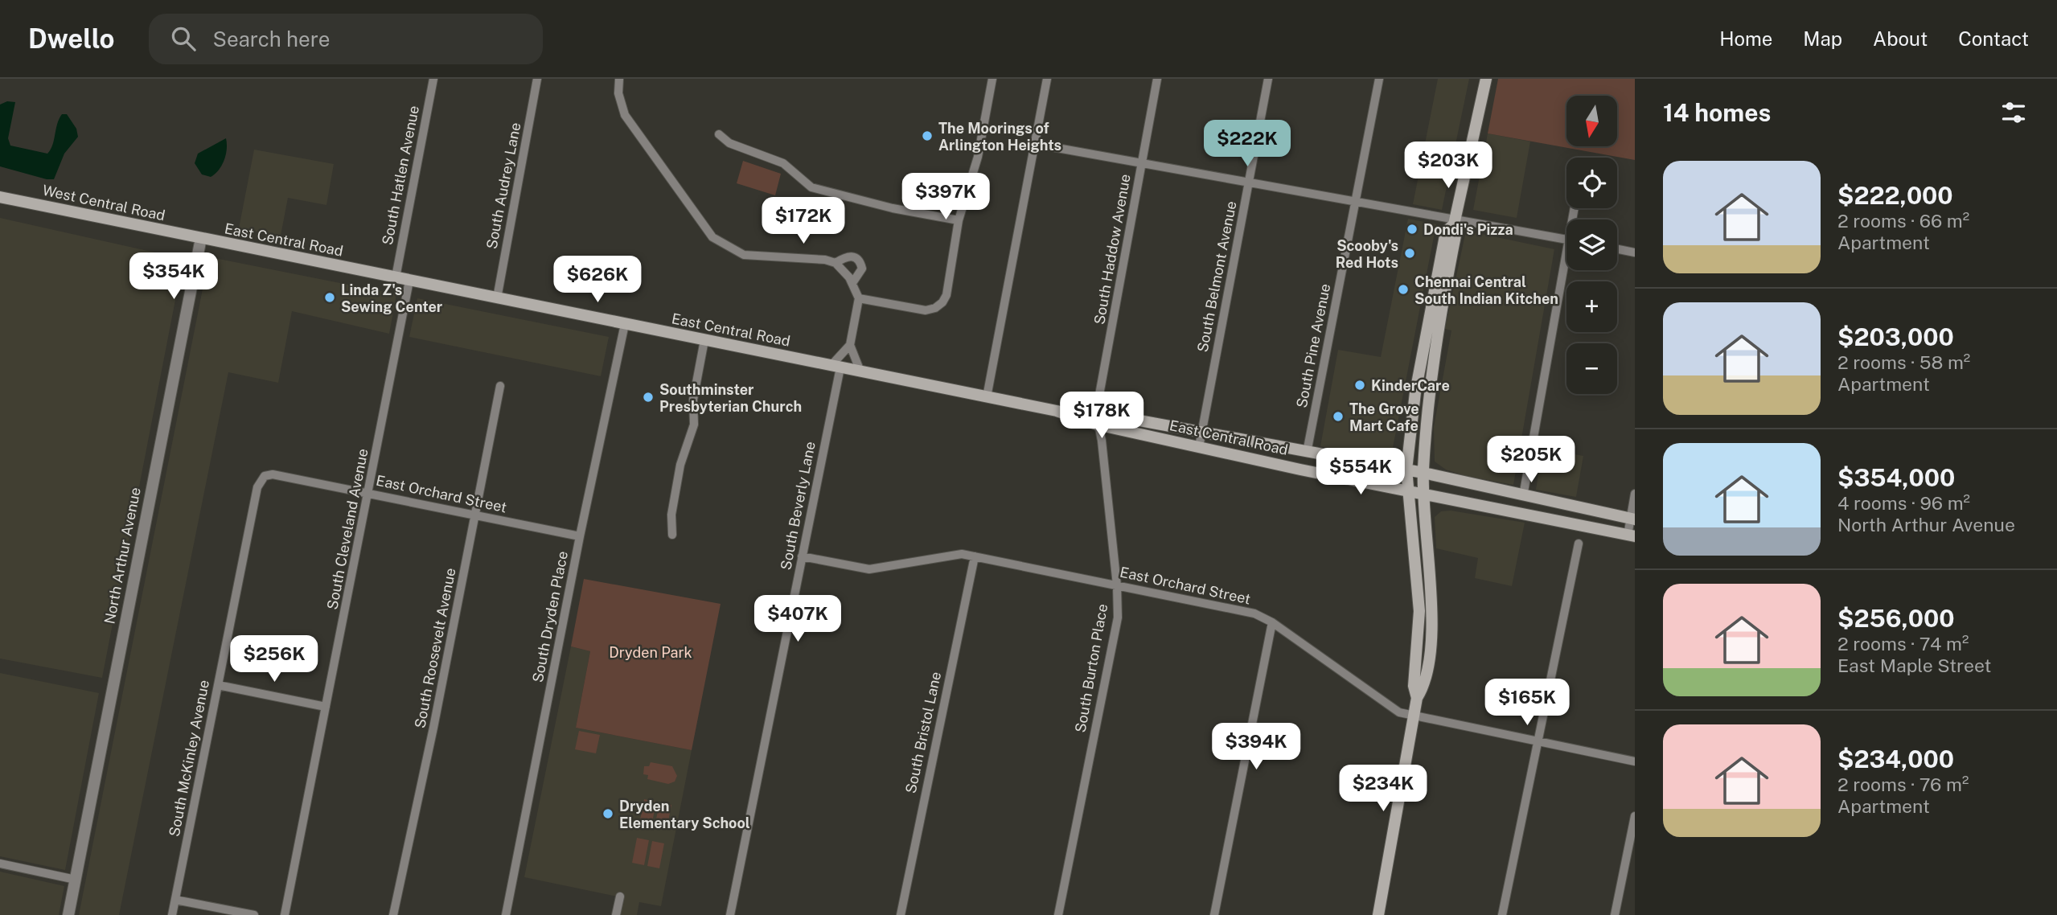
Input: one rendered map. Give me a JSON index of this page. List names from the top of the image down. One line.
{"streets":{"main road":["West Central Road","East Central Road"],"street":["South Hatlen Avenue","South Audrey Lane","South Haddow Avenue","South Belmont Avenue","South Pine Avenue","East Orchard Street","South Beverly Lane","South Cleveland Avenue","North Arthur Avenue","South Dryden Place","South Roosevelt Avenue","South Burton Place","South Bristol Lane","South McKinley Avenue"]},"crossings":[["South Hatlen Avenue","East Central Road"],["South Audrey Lane","East Central Road"],["West Central Road","East Central Road"],["West Central Road","North Arthur Avenue"],["East Central Road","South Haddow Avenue"],["East Central Road","South Belmont Avenue"],["East Central Road","South Pine Avenue"],["East Central Road","South Beverly Lane"],["East Central Road","South Cleveland Avenue"],["East Central Road","North Arthur Avenue"],["East Central Road","South Dryden Place"],["East Central Road","South Burton Place"],["South Haddow Avenue","South Burton Place"],["East Orchard Street","South Beverly Lane"],["East Orchard Street","South Cleveland Avenue"],["East Orchard Street","South Dryden Place"],["East Orchard Street","South Roosevelt Avenue"],["East Orchard Street","South Burton Place"],["East Orchard Street","South Bristol Lane"],["East Orchard Street","South McKinley Avenue"]],"parks":["Dryden Park"],"places":["The Moorings of Arlington Heights","Dondi's Pizza","Scooby's Red Hots","Chennai Central South Indian Kitchen","Linda Z's Sewing Center","KinderCare","Southminster Presbyterian Church","The Grove Mart Cafe","Dryden Elementary School"],"north":"bottom","page":{"header":"Dwello","search":"Search here","nav":["Home","Map","About","Contact"],"heading":"14 homes","map_buttons":["+","−"],"price":["$222K","$203K","$397K","$172K","$354K","$626K","$178K","$205K","$554K","$407K","$256K","$165K","$394K","$234K"],"list":[{"name":"$222,000","note":"2 rooms · 66 m² · Apartment"},{"name":"$203,000","note":"2 rooms · 58 m² · Apartment"},{"name":"$354,000","note":"4 rooms · 96 m² · North Arthur Avenue"},{"name":"$256,000","note":"2 rooms · 74 m² · East Maple Street"},{"name":"$234,000","note":"2 rooms · 76 m² · Apartment"}]}}
